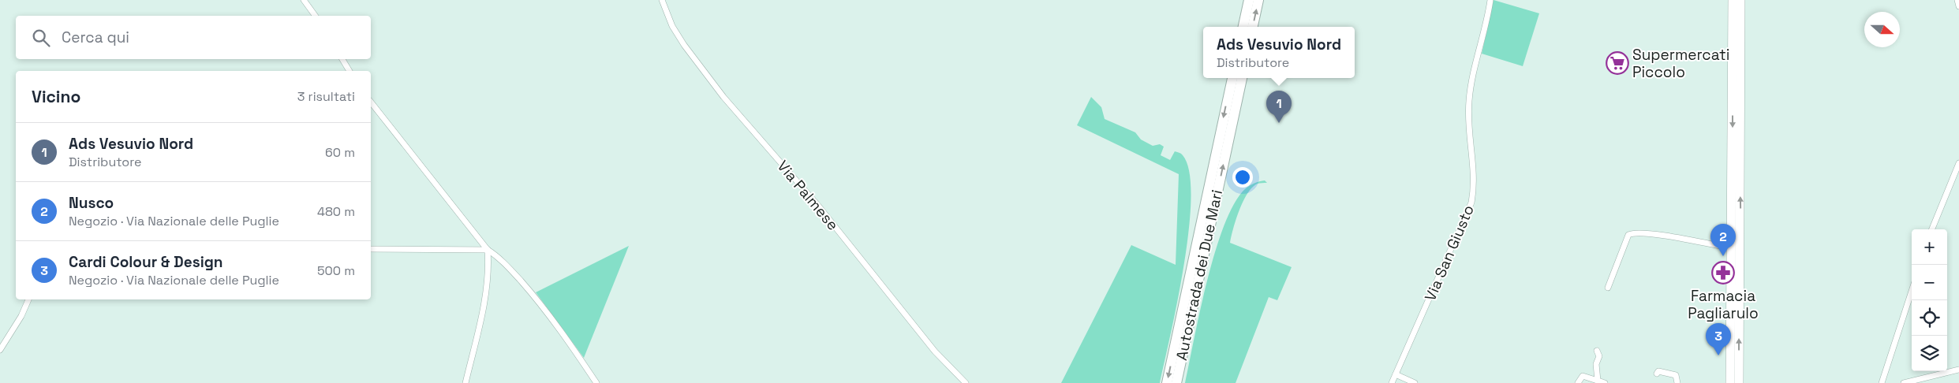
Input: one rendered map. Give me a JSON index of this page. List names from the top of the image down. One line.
{"streets":{"highway":["Autostrada dei Due Mari"],"street":["Via Palmese","Via San Giusto"]},"places":{"supermarket":["Supermercati Piccolo"],"pharmacy":["Farmacia Pagliarulo"]},"north":"right","page":{"search":"Cerca qui","popup":["Ads Vesuvio Nord","Distributore"],"heading":["Vicino","3 risultati"],"pins":["1","2","3"],"list":[{"mark":"1","name":"Ads Vesuvio Nord","note":"Distributore","value":"60 m"},{"mark":"2","name":"Nusco","note":"Negozio · Via Nazionale delle Puglie","value":"480 m"},{"mark":"3","name":"Cardi Colour & Design","note":"Negozio · Via Nazionale delle Puglie","value":"500 m"}],"map_buttons":["+","−"]}}
